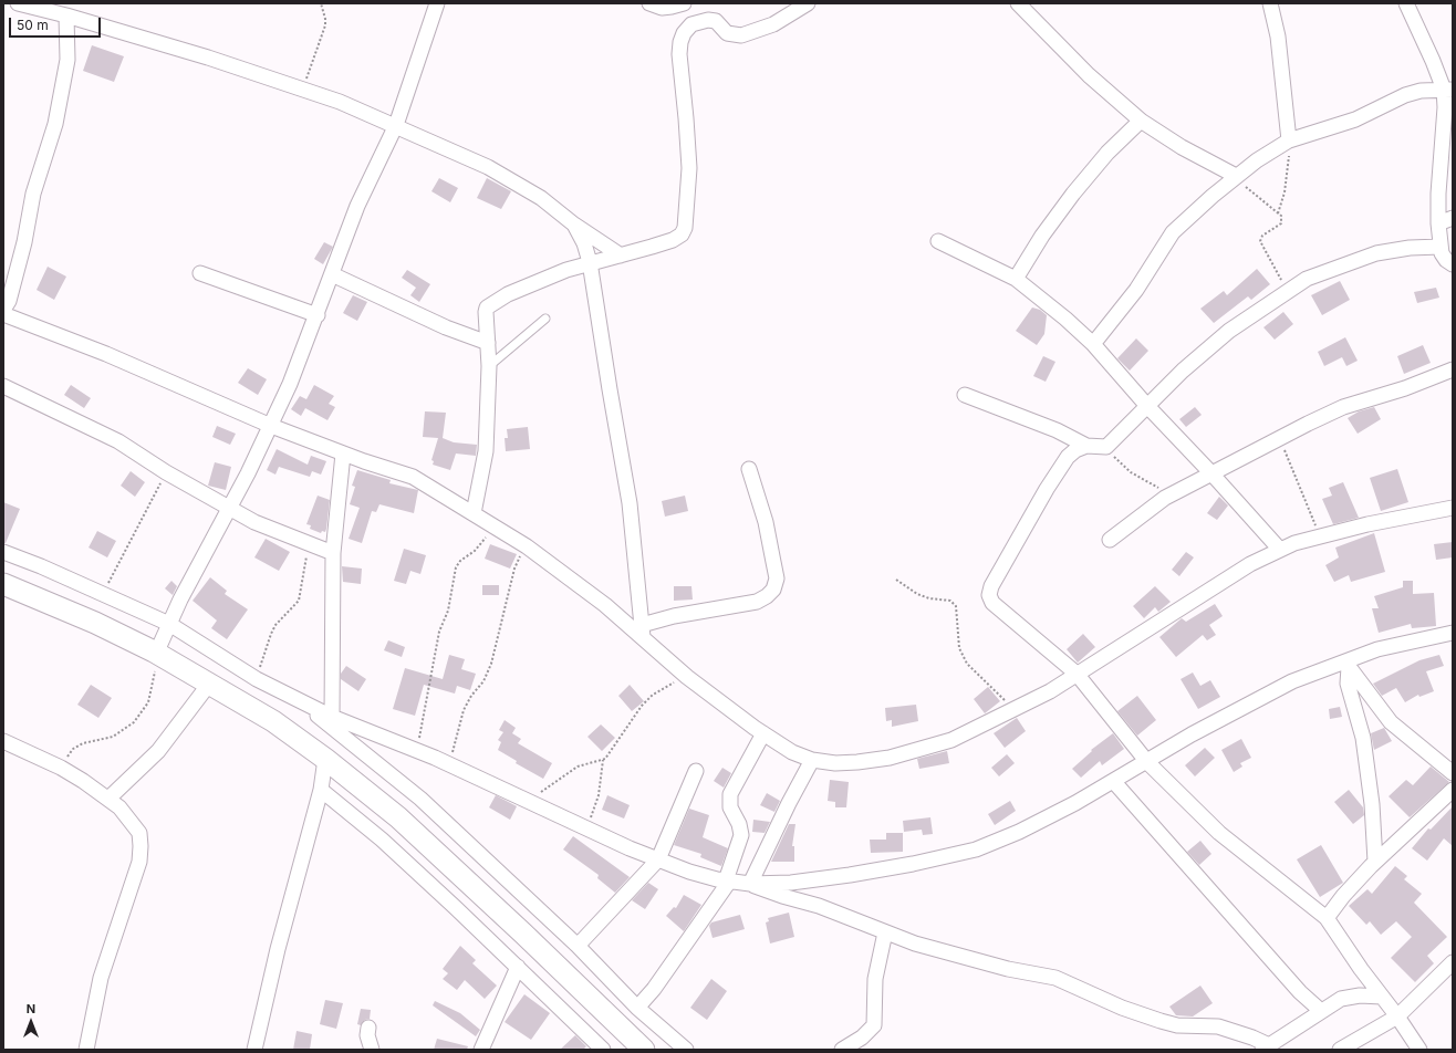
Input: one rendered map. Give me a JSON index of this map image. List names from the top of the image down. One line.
{"scale_bar":"50 m","north":"top"}
